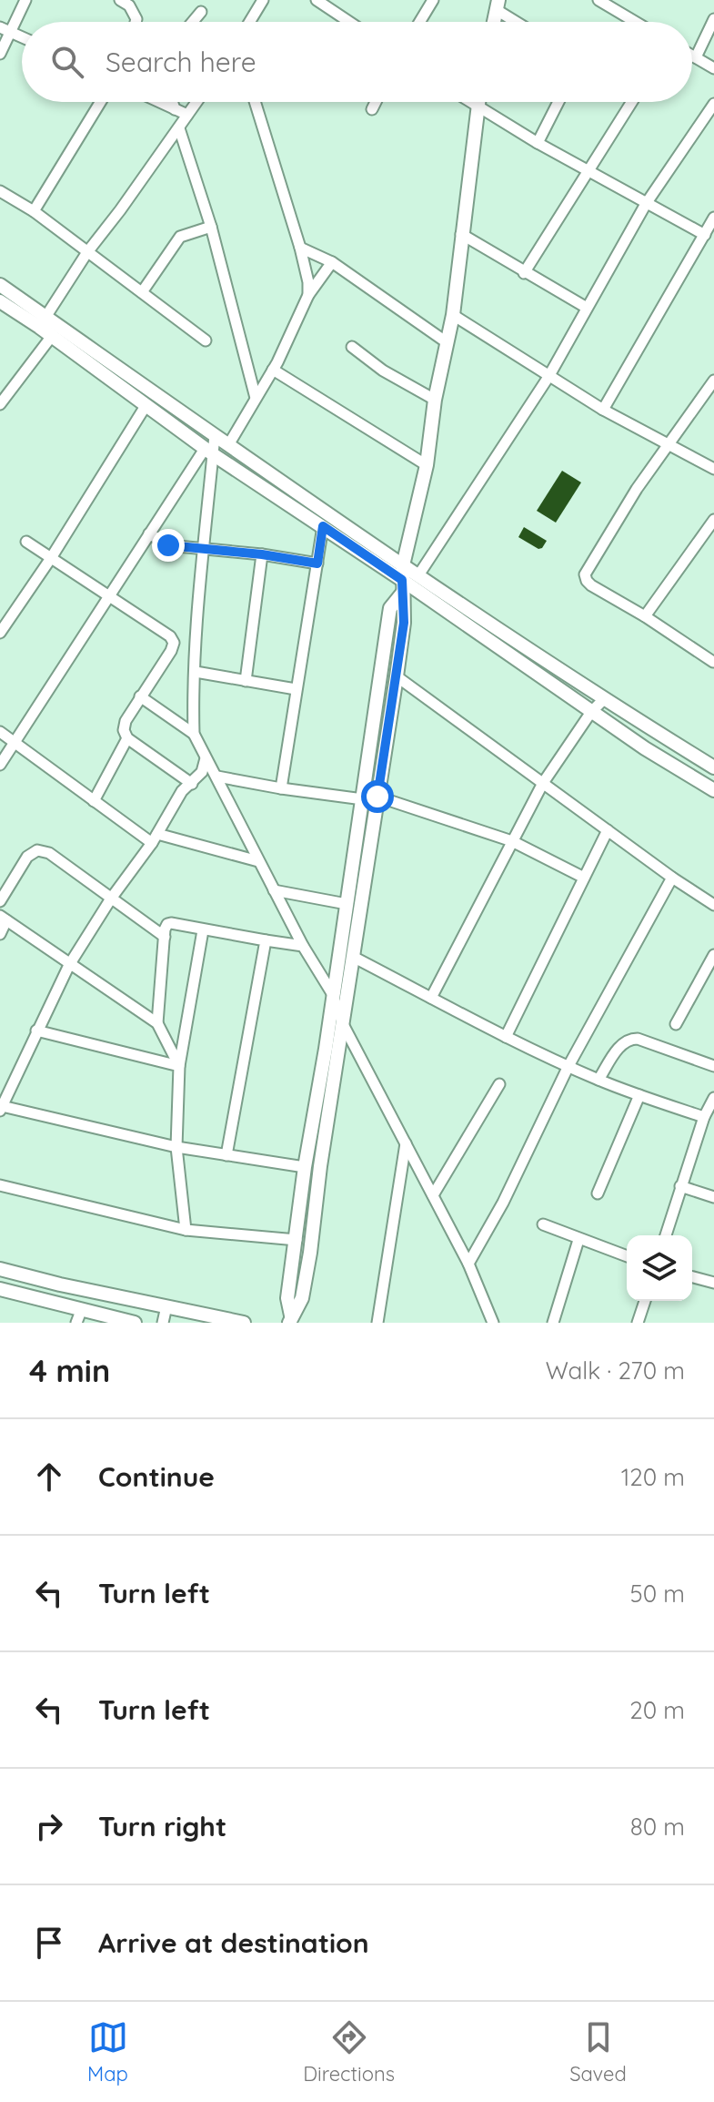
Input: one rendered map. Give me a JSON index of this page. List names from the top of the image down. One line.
{"page":{"search":"Search here","heading":["4 min","Walk · 270 m"],"list":[["Continue","120 m"],["Turn left","50 m"],["Turn left","20 m"],["Turn right","80 m"],"Arrive at destination"],"nav":["Map","Directions","Saved"]}}
